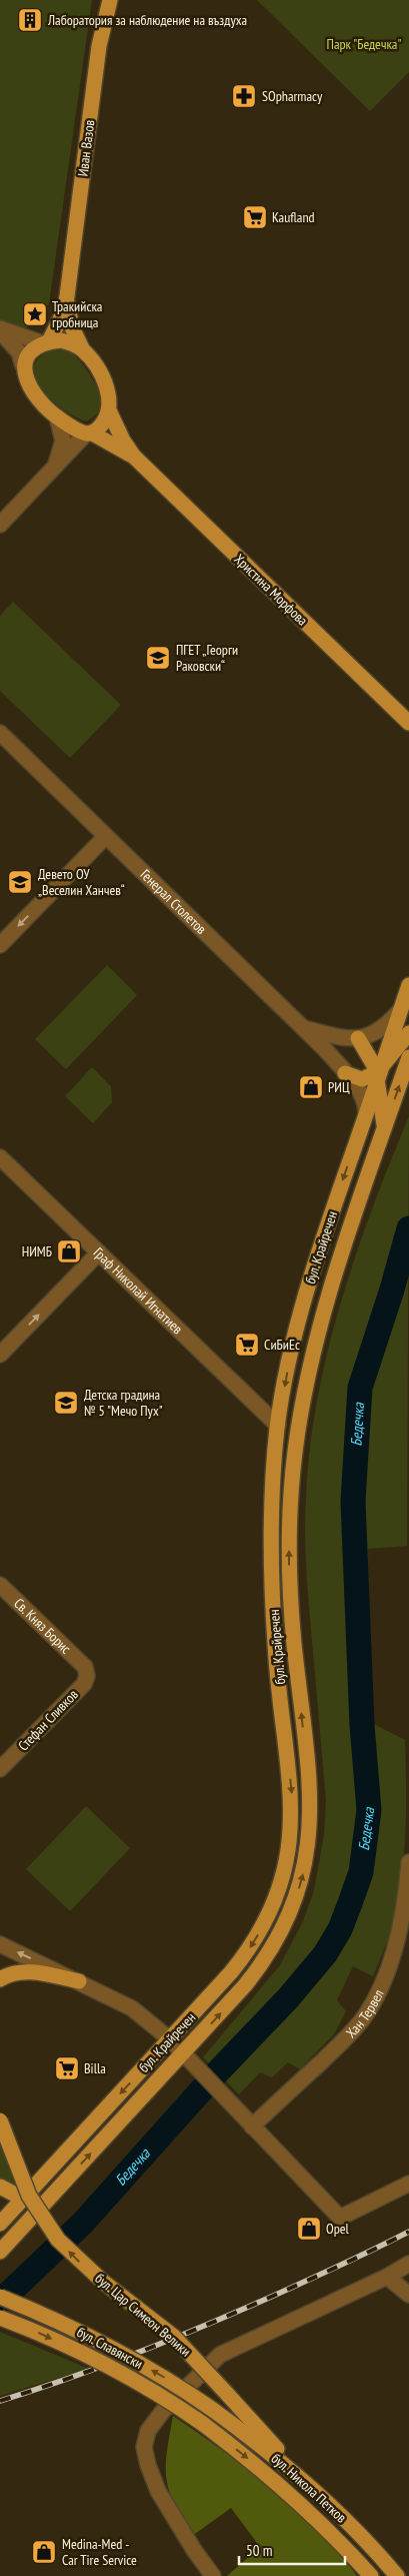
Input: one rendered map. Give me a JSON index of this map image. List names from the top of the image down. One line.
{"streets":{"main road":["Иван Вазов","Христина Морфова","бул. Крайречен","бул. Цар Симеон Велики","бул. Славянски","бул. Никола Петков"],"street":["Генерал Столетов","Граф Николай Игнатиев","Св. Княз Борис","Стефан Сливков","Хан Тервел"]},"crossings":[["Иван Вазов","Христина Морфова"],["Генерал Столетов","бул. Крайречен"],["бул. Крайречен","Граф Николай Игнатиев"],["Св. Княз Борис","Стефан Сливков"],["бул. Цар Симеон Велики","бул. Никола Петков"],["бул. Славянски","бул. Никола Петков"]],"one_way":["бул. Цар Симеон Велики"],"water":["Бедечка"],"parks":["Парк \"Бедечка\""],"places":{"building":["Лаборатория за наблюдение на въздуха"],"pharmacy":["SOpharmacy"],"supermarket":["Kaufland","СиБиЕс","Billa"],"place":["Тракийска гробница"],"school or university":["ПГЕТ „Георги Раковски“","Девето ОУ „Веселин Ханчев“","Детска градина № 5 \"Мечо Пух\""],"shop":["РИЦ","НИМБ","Opel","Medina-Med - Car Tire Service"]},"scale_bar":"50 m"}
